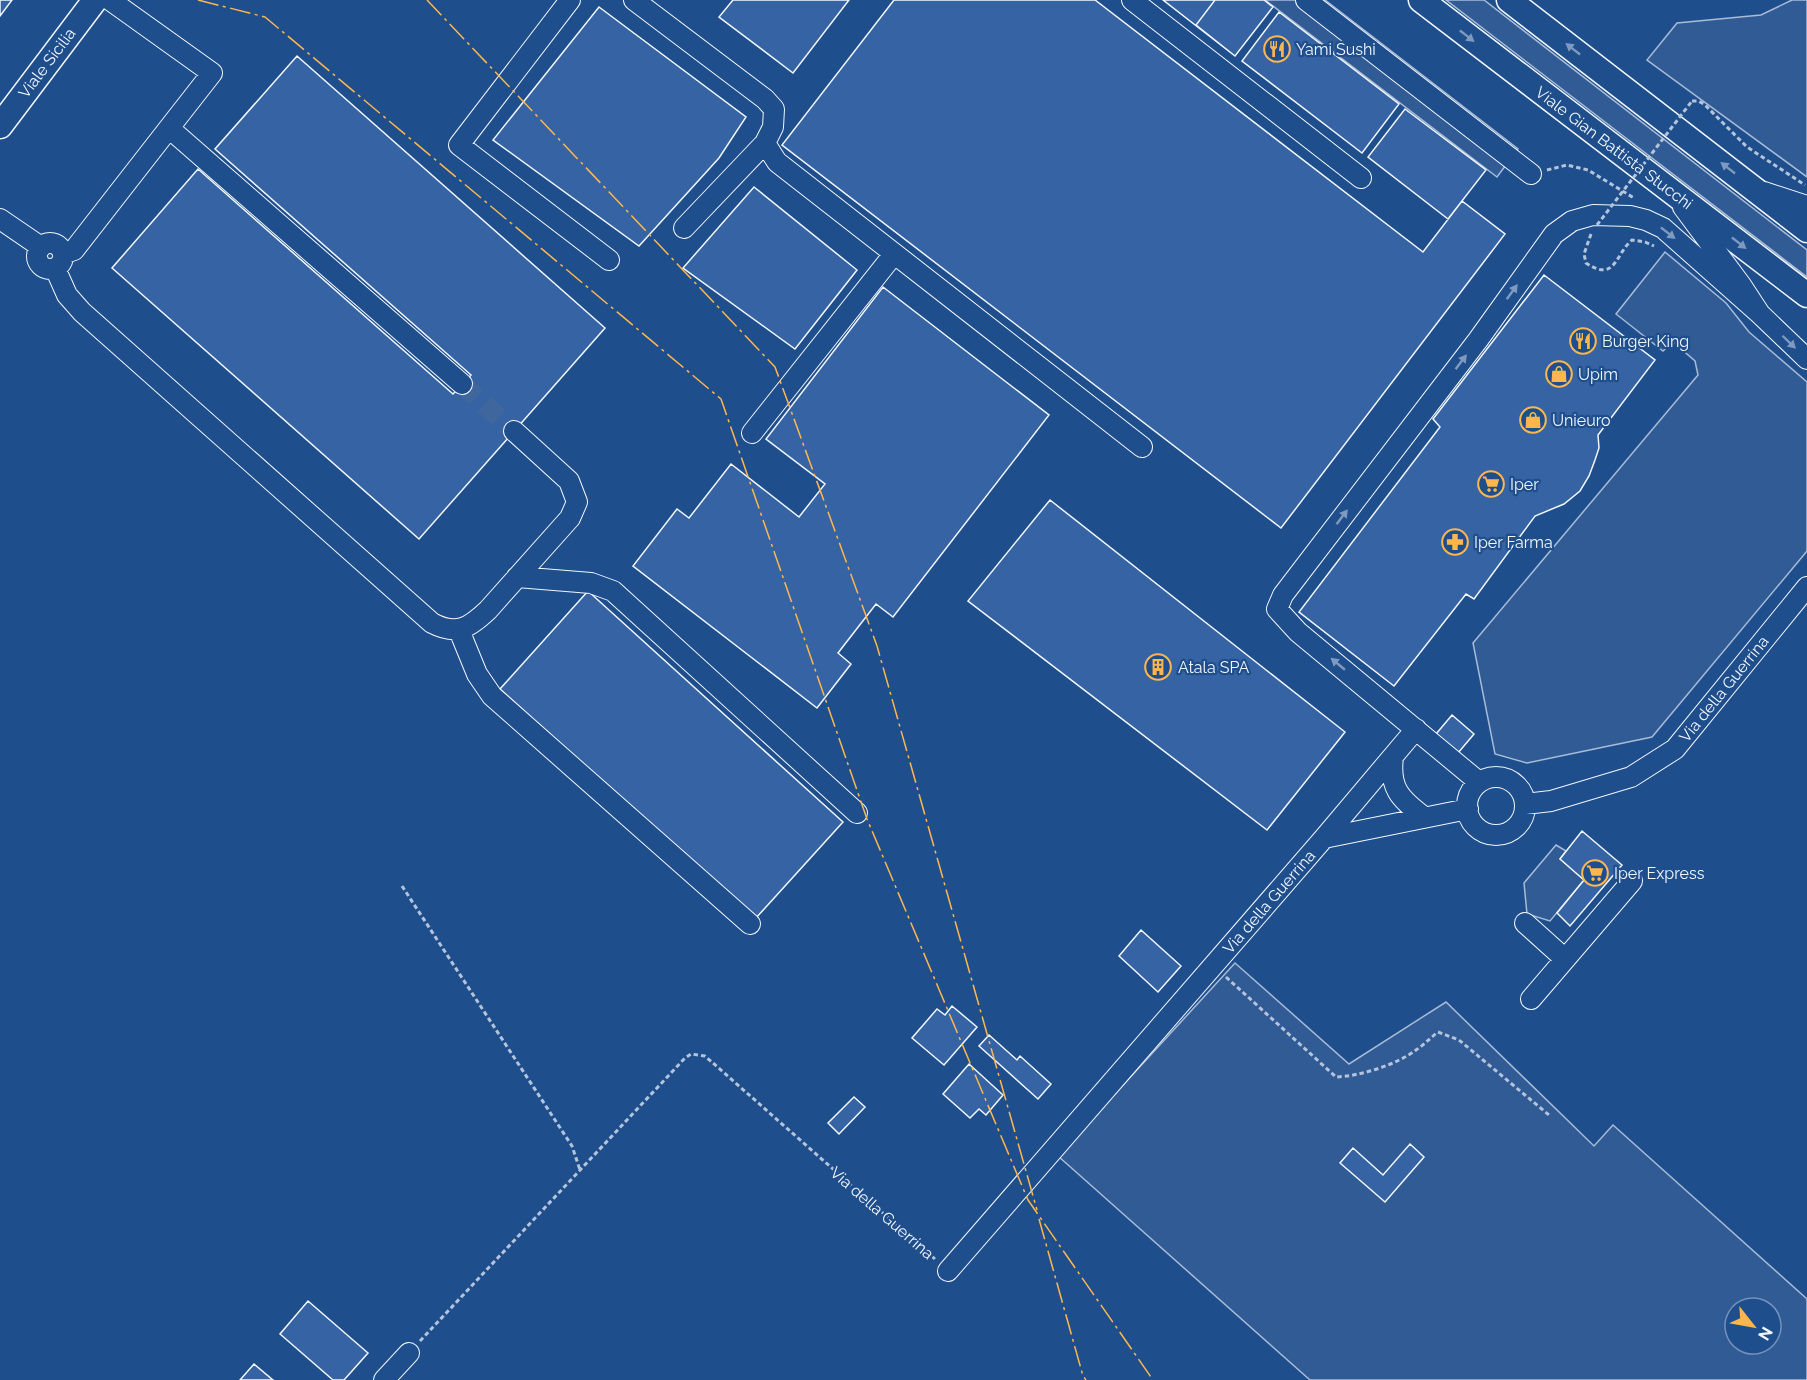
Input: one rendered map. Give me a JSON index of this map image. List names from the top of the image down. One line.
{"streets":{"main road":["Viale Sicilia","Viale Gian Battista Stucchi"],"street":["Via della Guerrina"]},"places":{"restaurant":["Yami Sushi","Burger King"],"shop":["Upim","Unieuro"],"supermarket":["Iper","Iper Express"],"pharmacy":["Iper Farma"],"building":["Atala SPA"]},"north":"bottom right"}
